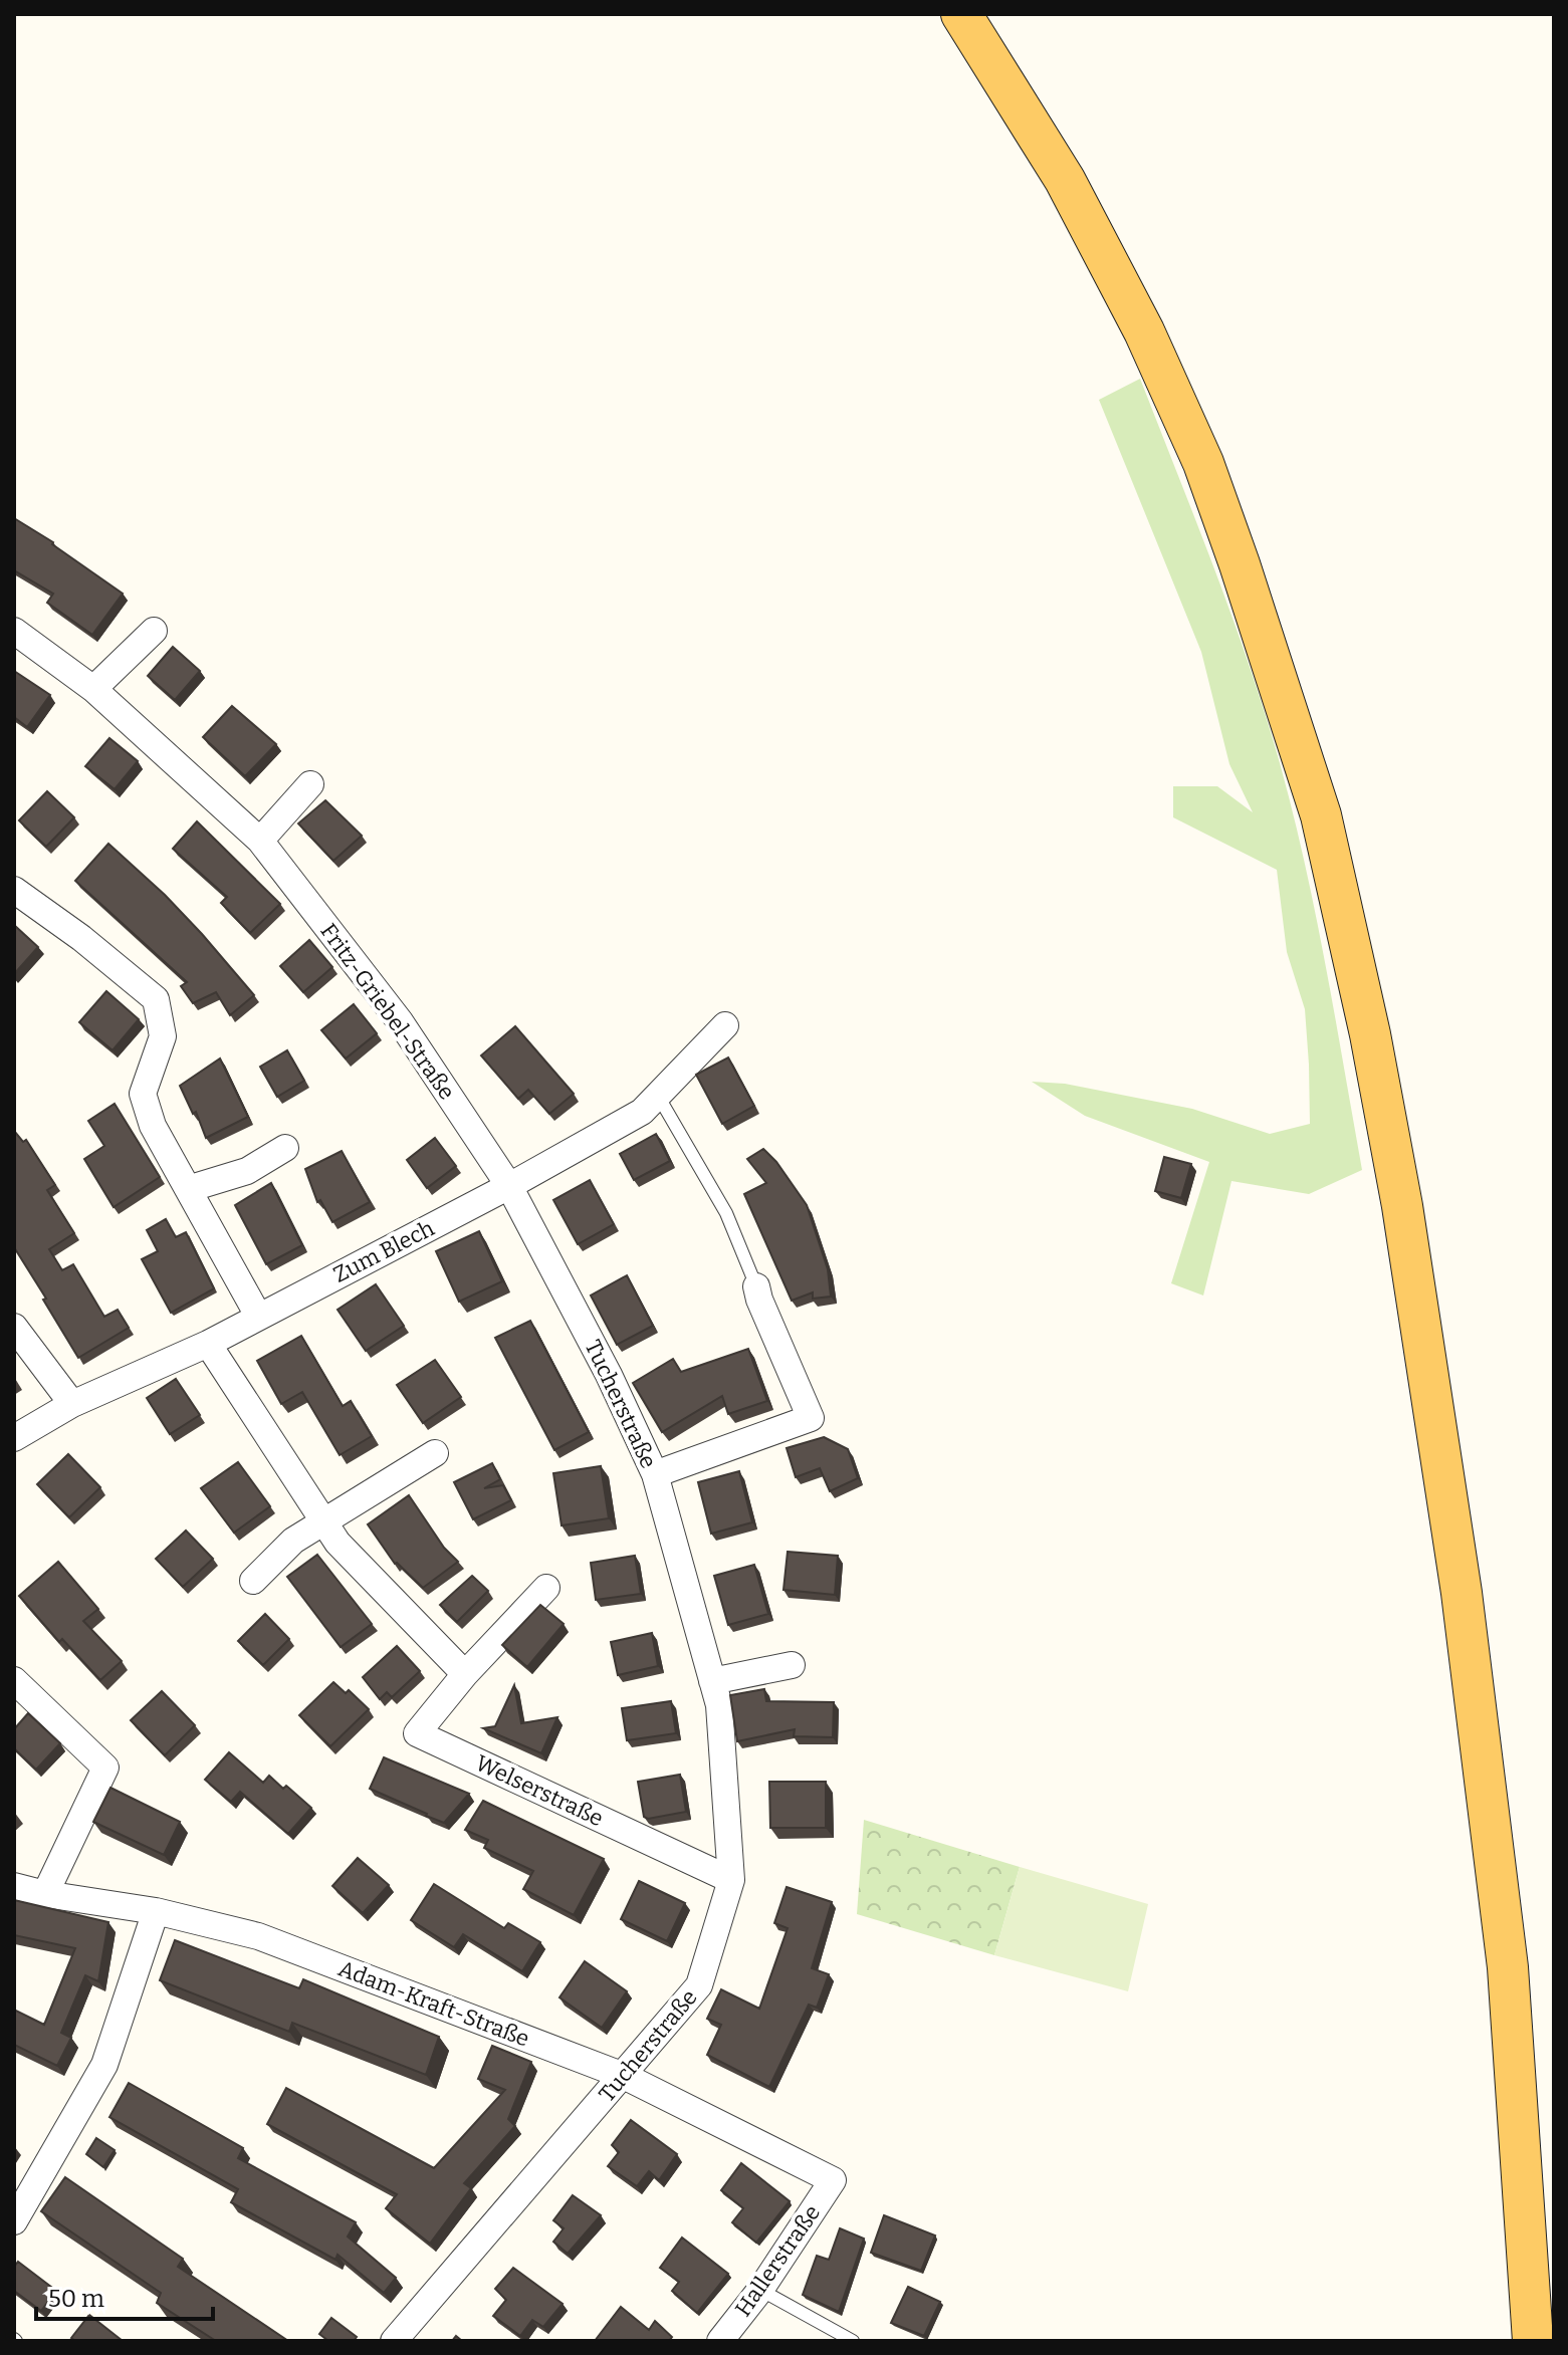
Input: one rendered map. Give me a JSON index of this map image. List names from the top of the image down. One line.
{"streets":{"street":["Fritz-Griebel-Straße","Zum Blech","Tucherstraße","Welserstraße","Adam-Kraft-Straße","Hallerstraße"]},"crossings":[["Fritz-Griebel-Straße","Zum Blech"],["Fritz-Griebel-Straße","Tucherstraße"],["Zum Blech","Tucherstraße"],["Tucherstraße","Welserstraße"],["Tucherstraße","Adam-Kraft-Straße"],["Adam-Kraft-Straße","Hallerstraße"]],"scale_bar":"50 m"}
